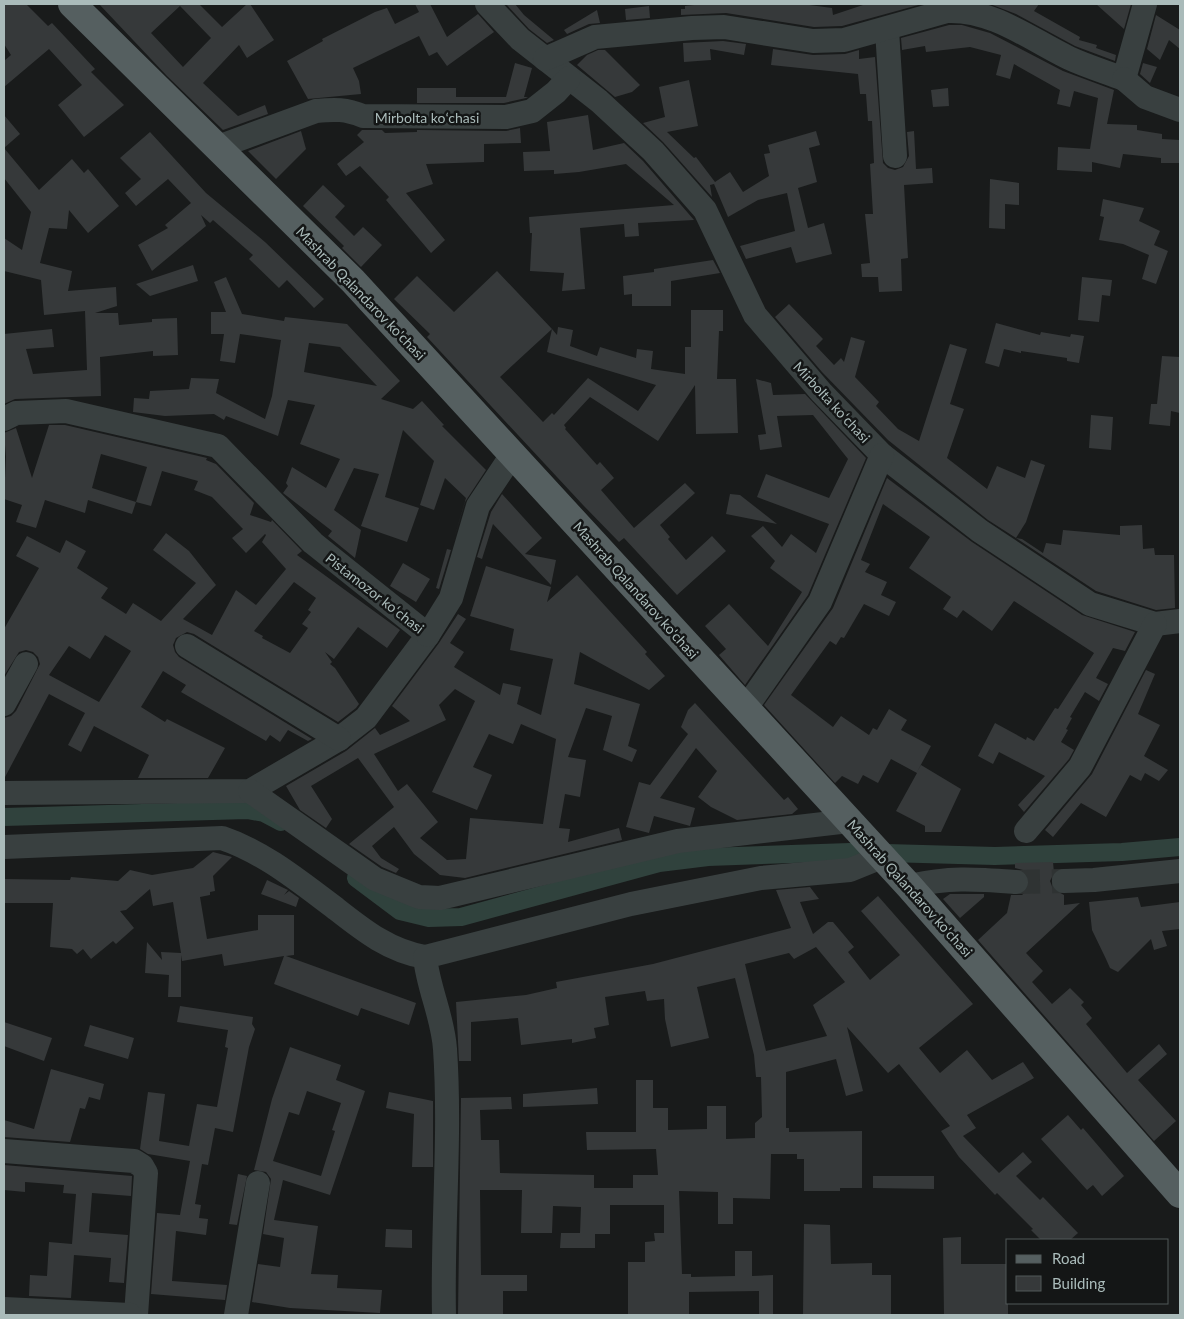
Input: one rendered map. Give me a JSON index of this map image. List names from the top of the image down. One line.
{"streets":{"main road":["Mashrab Qalandarov ko'chasi"],"street":["Mirbolta koʻchasi","Pistamozor koʻchasi"]},"crossings":[["Mirbolta koʻchasi","Mashrab Qalandarov ko'chasi"]],"legend":["Road","Building"]}
